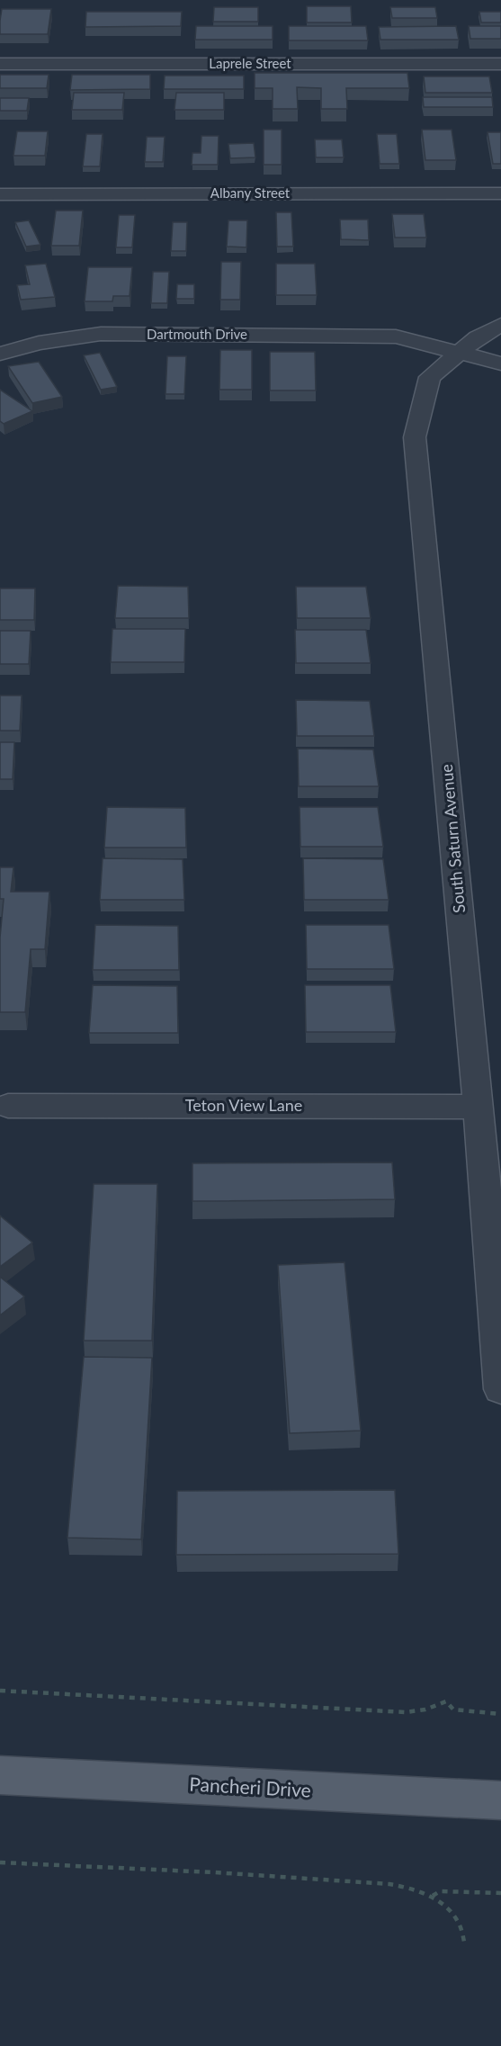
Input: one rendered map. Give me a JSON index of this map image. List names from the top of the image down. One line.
{"streets":{"main road":["Pancheri Drive"],"street":["Laprele Street","Albany Street","Dartmouth Drive","South Saturn Avenue","Teton View Lane"]},"crossings":[["Dartmouth Drive","South Saturn Avenue"],["South Saturn Avenue","Teton View Lane"]]}
